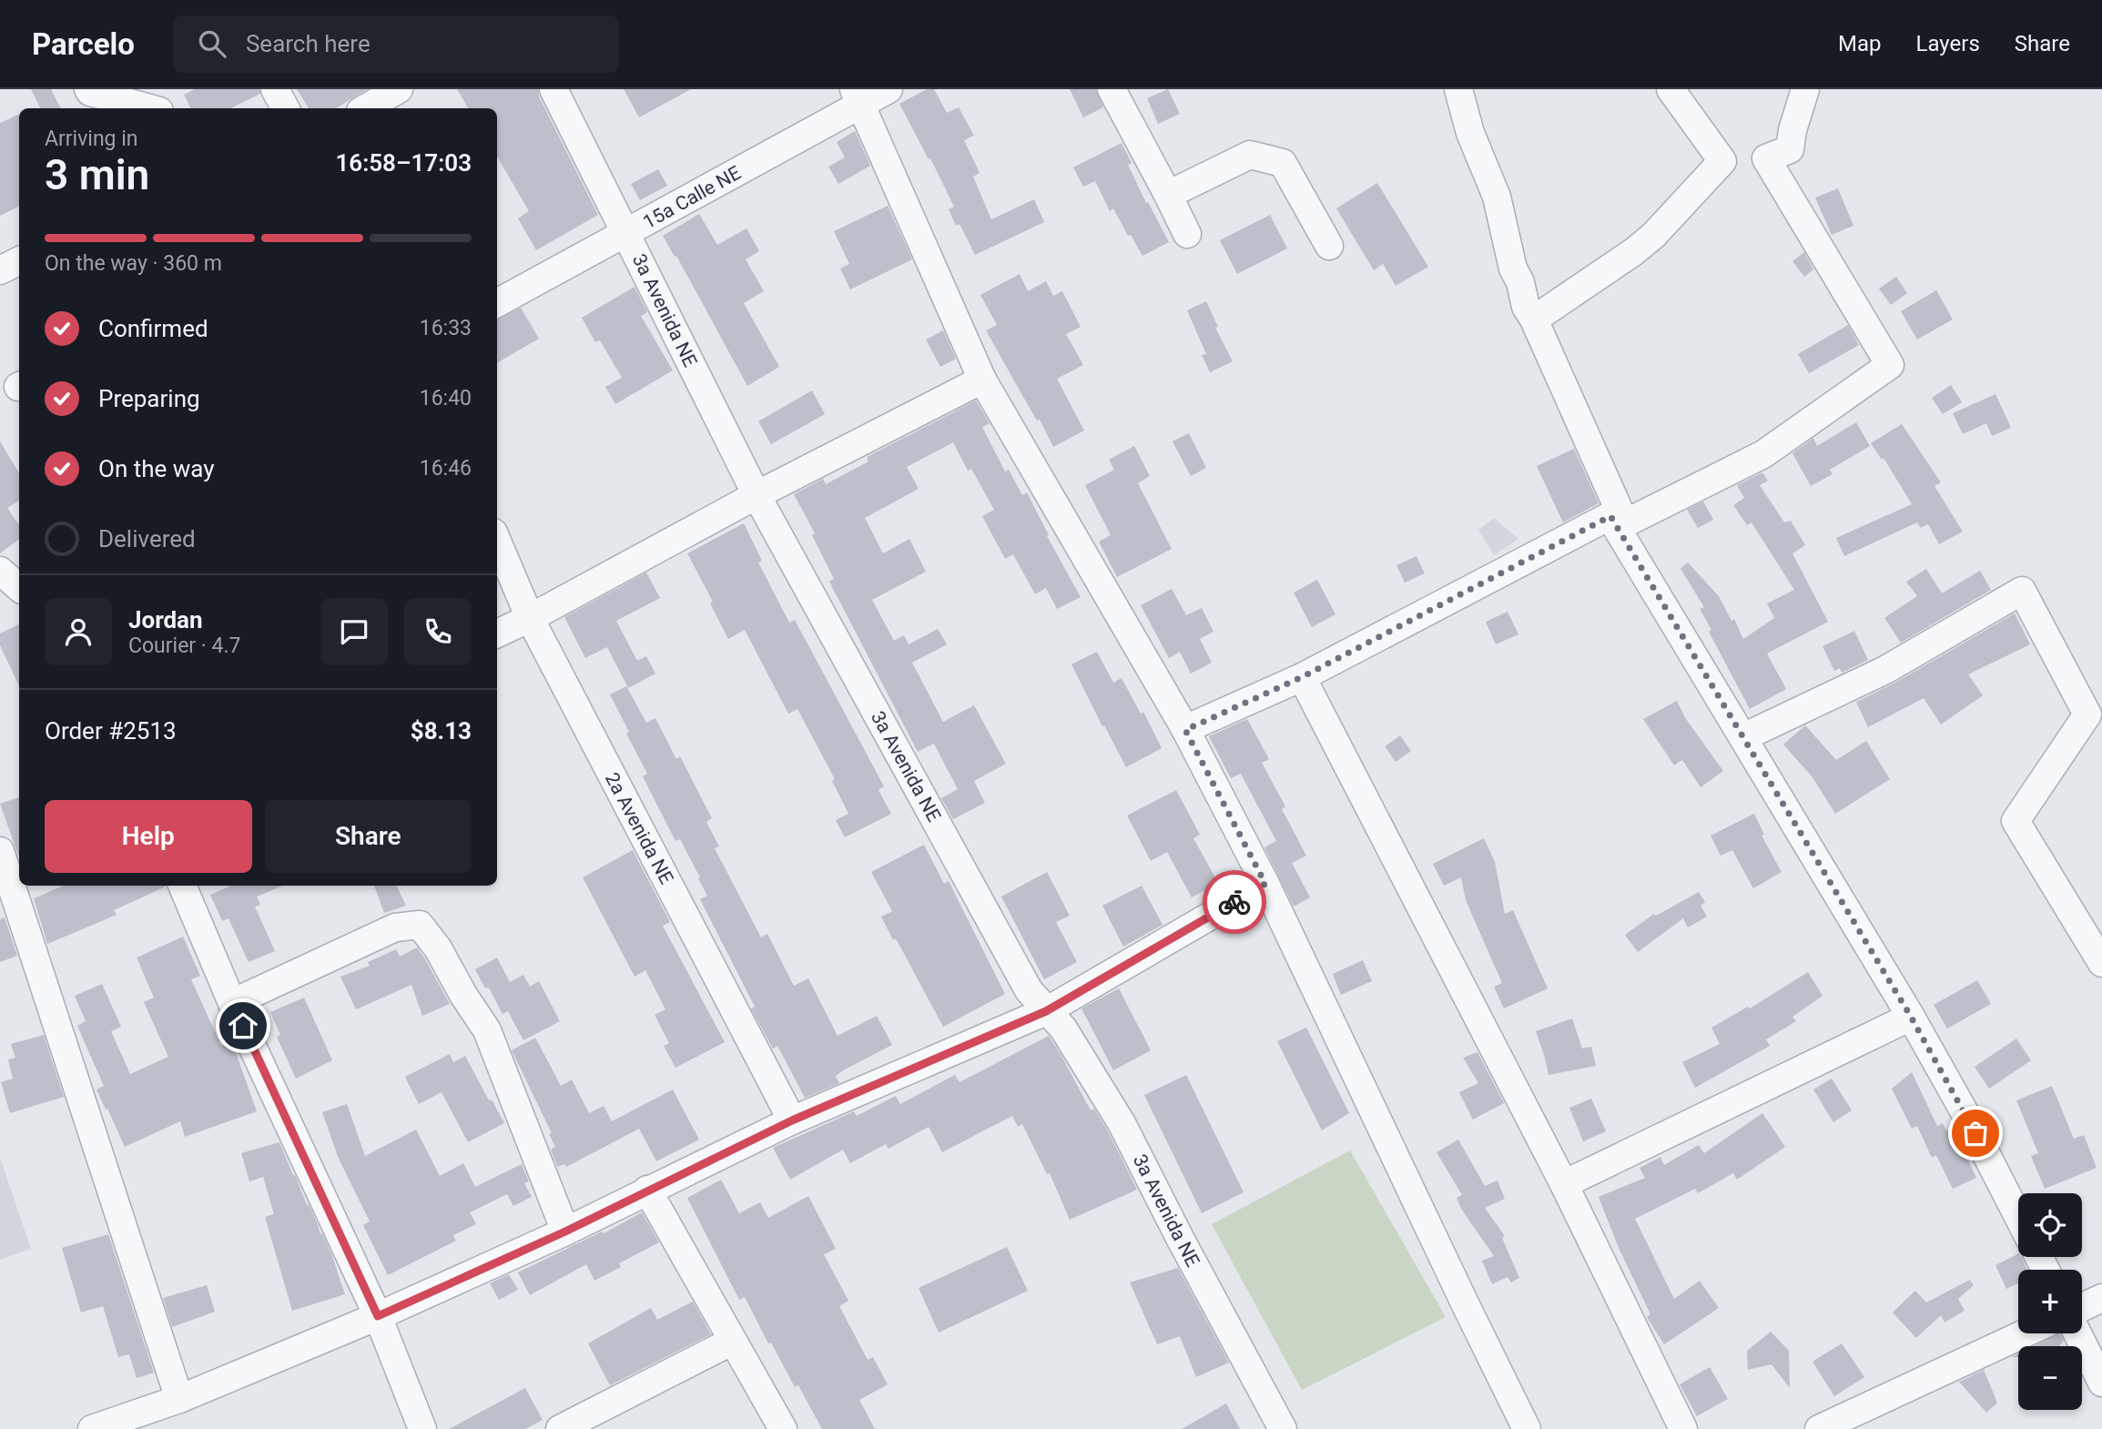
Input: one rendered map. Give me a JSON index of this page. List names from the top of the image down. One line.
{"streets":{"street":["15a Calle NE","3a Avenida NE","2a Avenida NE"]},"crossings":[["15a Calle NE","3a Avenida NE"]],"page":{"header":"Parcelo","search":"Search here","nav":["Map","Layers","Share"],"heading":["3 min","Arriving in","16:58–17:03"],"panel":["Jordan","Courier · 4.7","Order #2513","$8.13"],"bar":"On the way · 360 m","list":[["Confirmed","16:33"],["Preparing","16:40"],["On the way","16:46"],"Delivered"],"buttons":["Help","Share"],"map_buttons":["+","−"]}}
